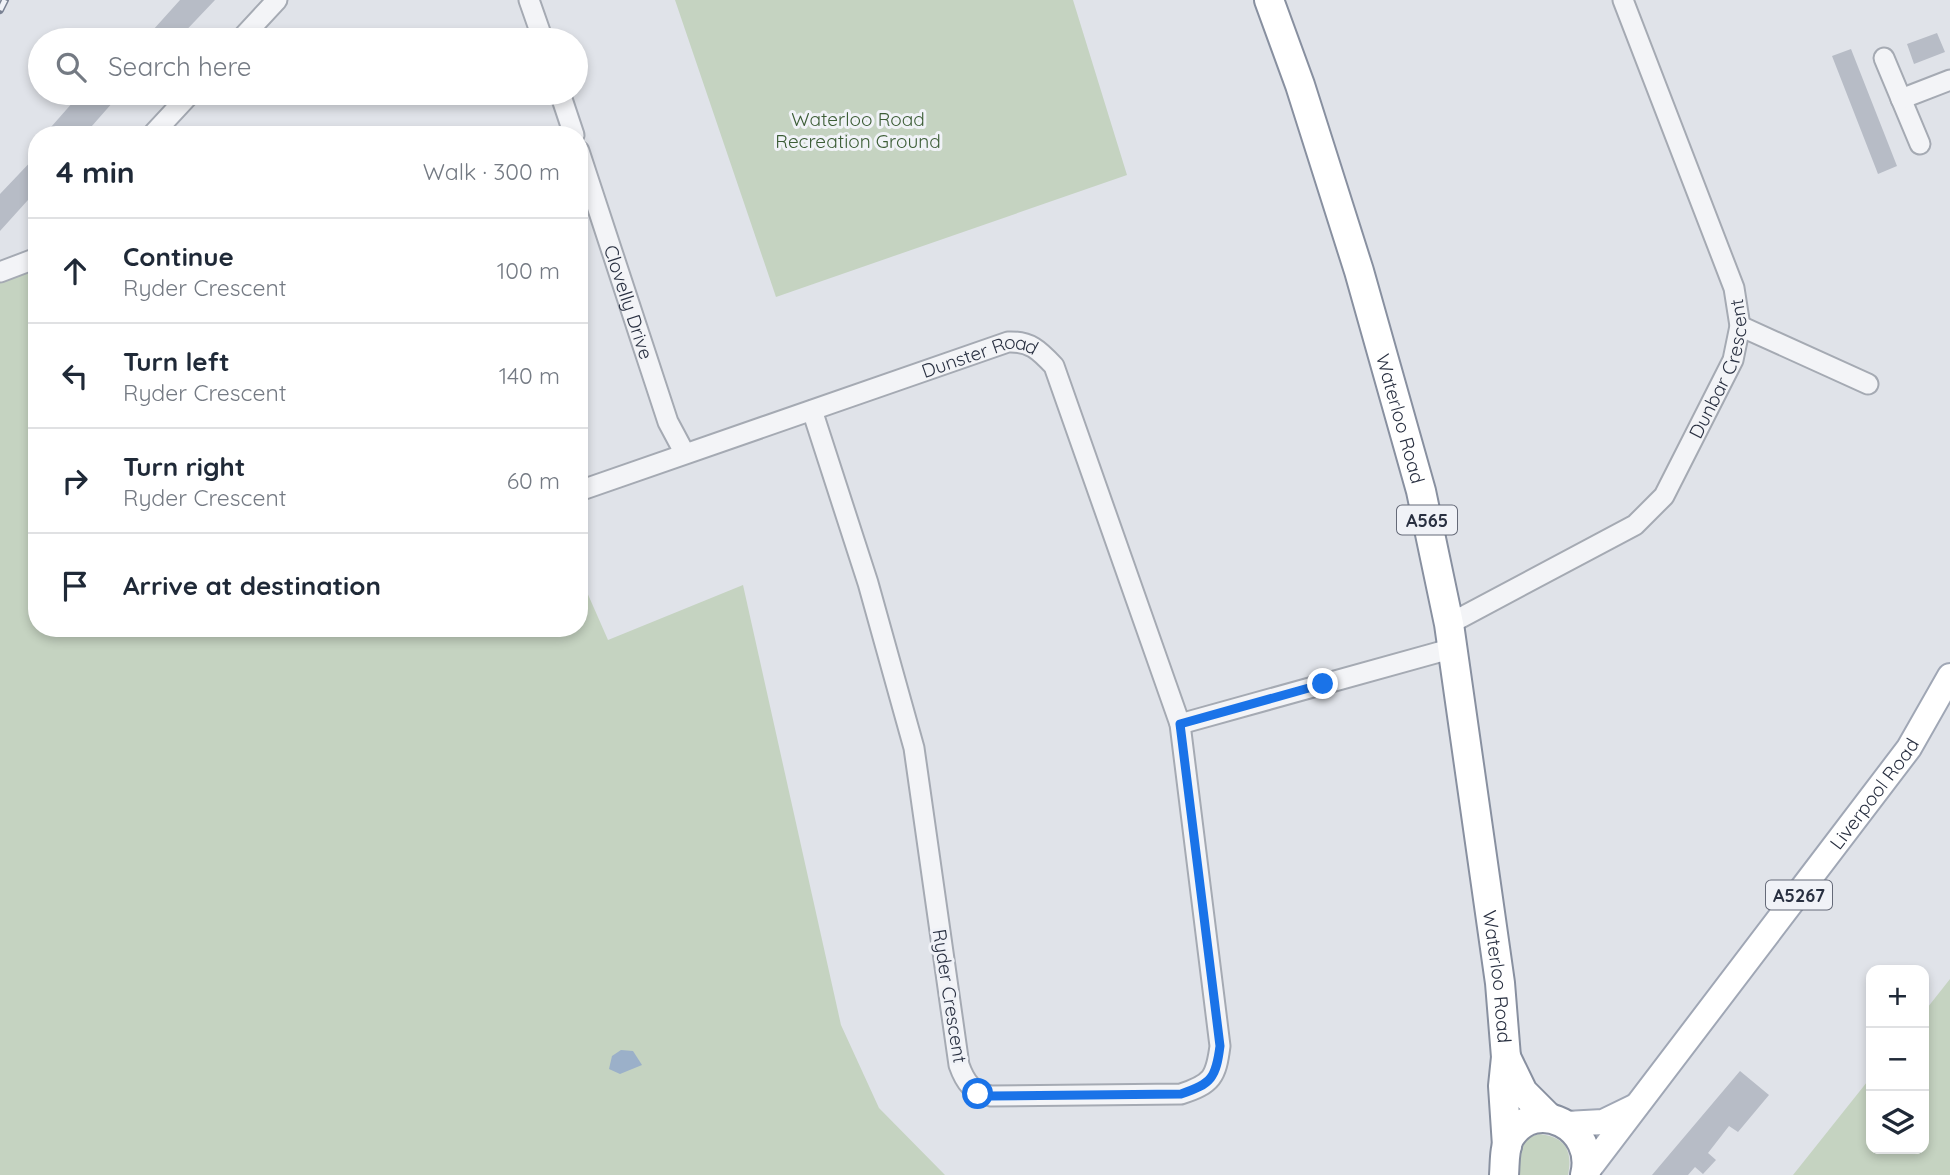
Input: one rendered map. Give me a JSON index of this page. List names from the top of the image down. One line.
{"streets":{"highway":["Waterloo Road","A565"],"main road":["Liverpool Road","A5267"],"street":["Clovelly Drive","Dunster Road","Dunbar Crescent","Ryder Crescent"]},"crossings":[["Clovelly Drive","Dunster Road"],["Dunster Road","Ryder Crescent"],["Dunbar Crescent","Waterloo Road"],["Waterloo Road","A565"],["Waterloo Road","Liverpool Road"],["A565","Liverpool Road"]],"parks":["Waterloo Road Recreation Ground"],"page":{"search":"Search here","heading":["4 min","Walk · 300 m"],"list":[["Continue","Ryder Crescent","100 m"],["Turn left","Ryder Crescent","140 m"],["Turn right","Ryder Crescent","60 m"],"Arrive at destination"],"map_buttons":["+","−"]}}
